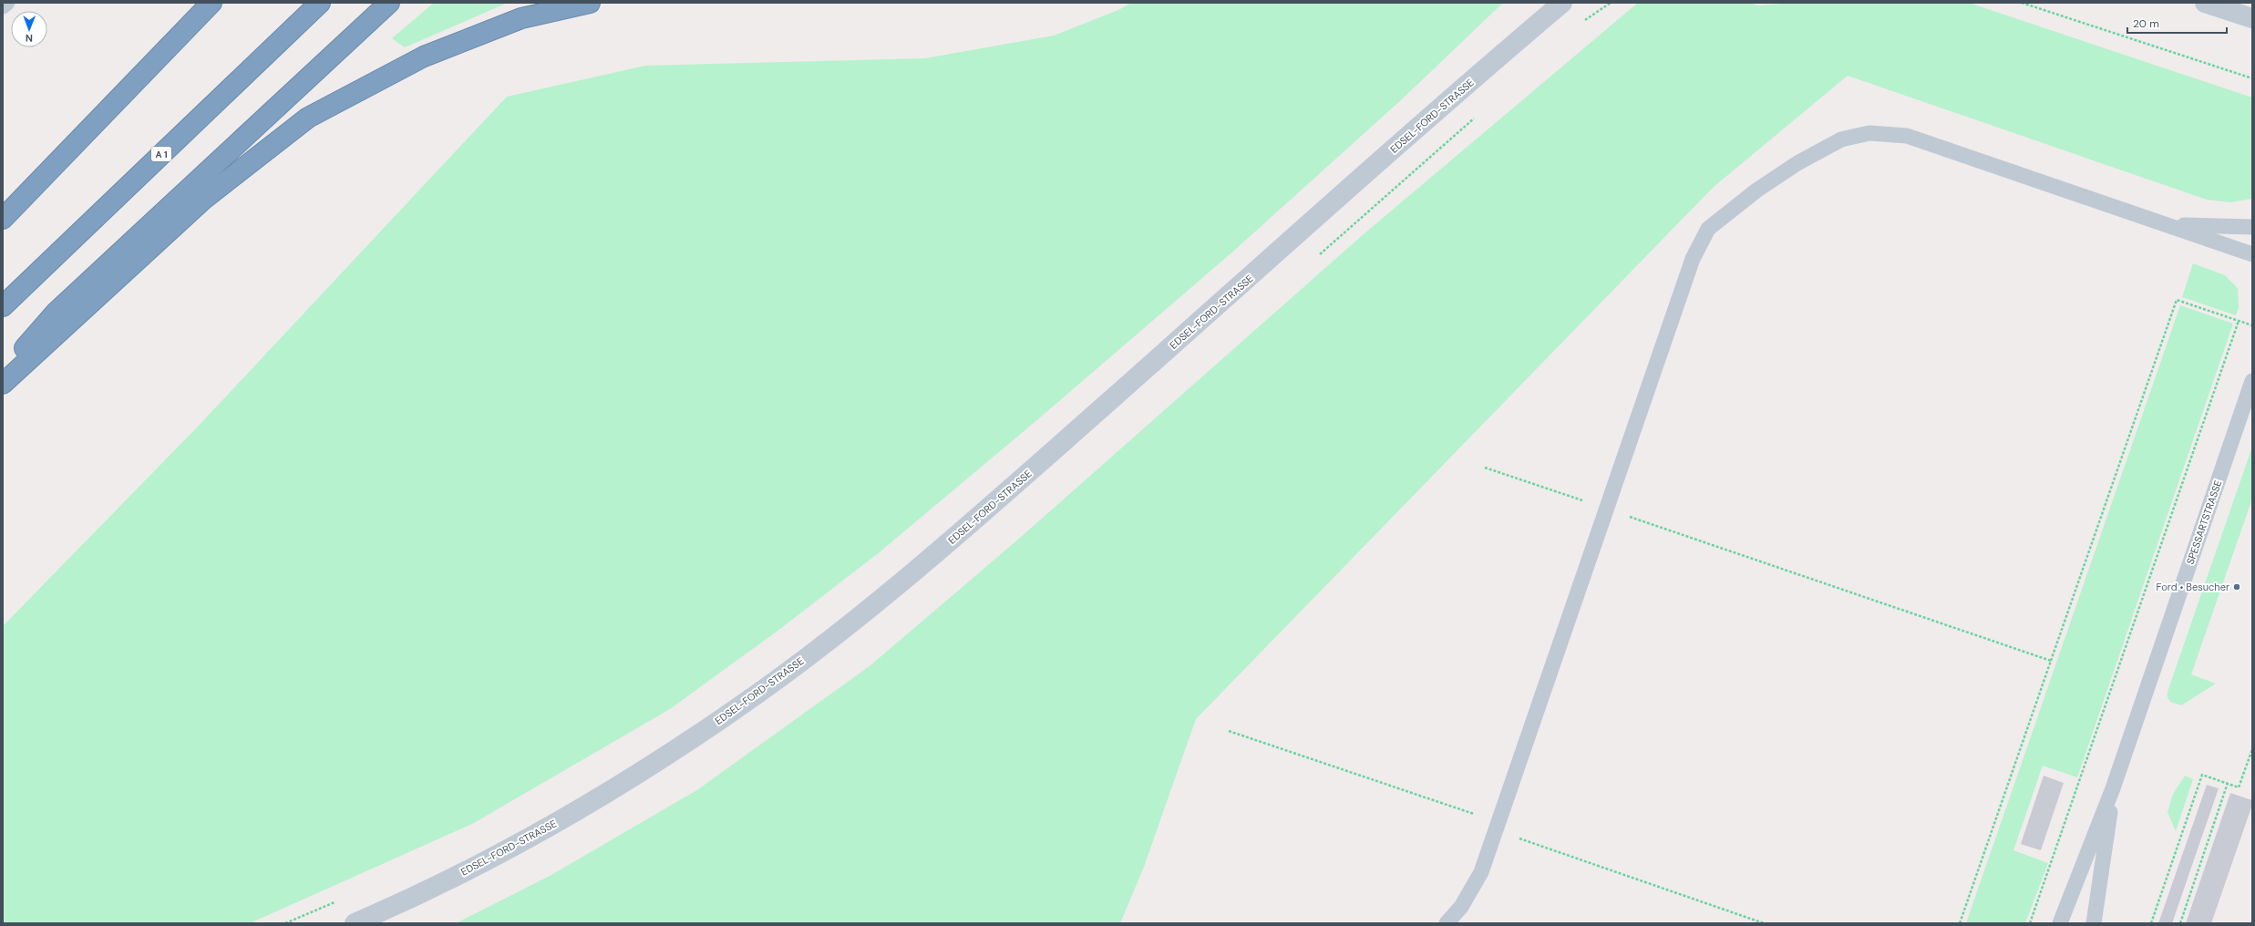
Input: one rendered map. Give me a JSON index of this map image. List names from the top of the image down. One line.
{"streets":{"highway":["A 1"],"street":["EDSEL-FORD-STRASSE"],"lane":["SPESSARTSTRASSE"]},"places":["Ford • Besucher"],"scale_bar":"20 m","north":"bottom"}
